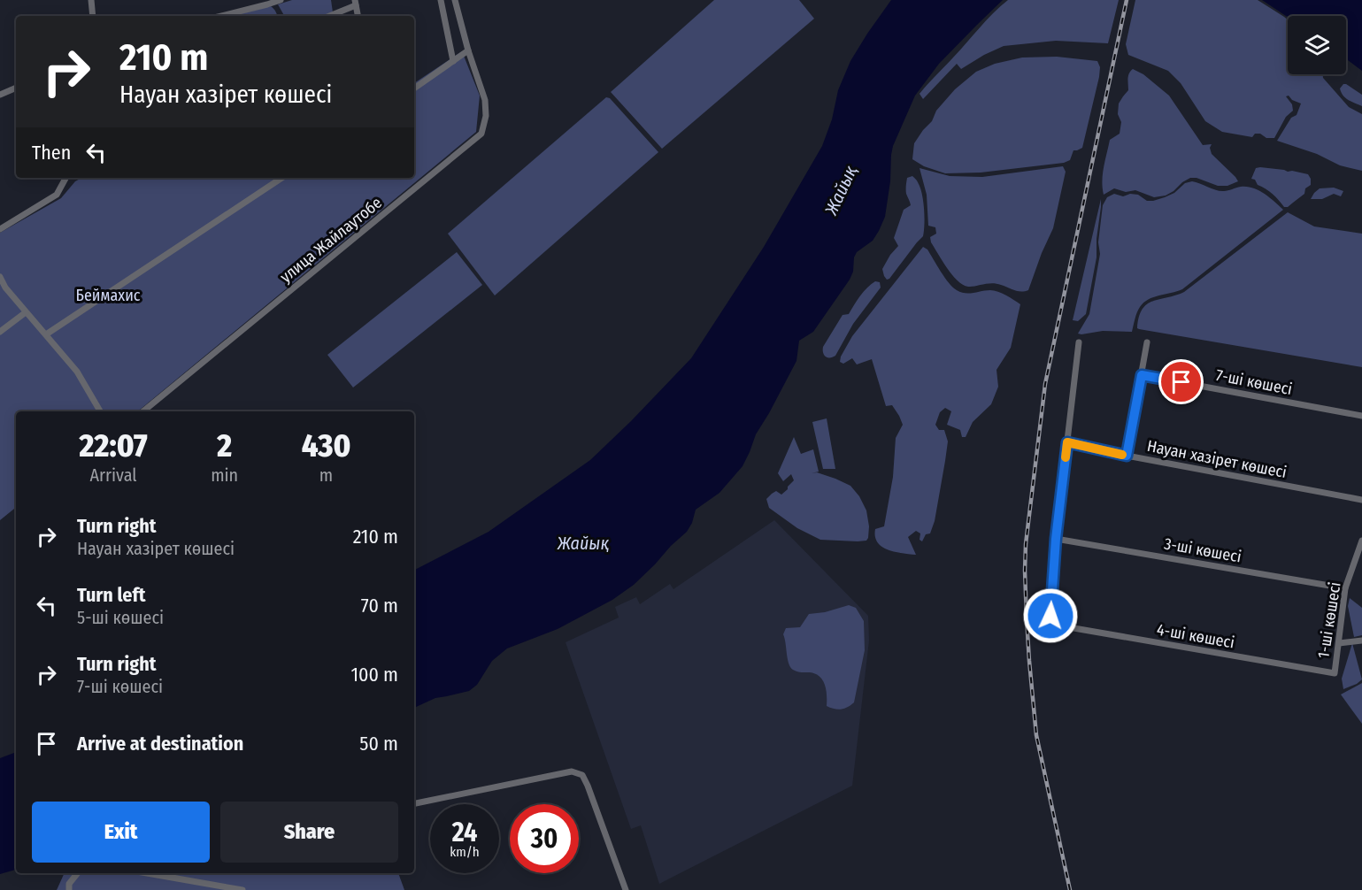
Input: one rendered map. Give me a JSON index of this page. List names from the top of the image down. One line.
{"streets":{"street":["улица Жайлаутобе","7-шi көшесі","Науан хазірет көшесі","3-шi көшесі","1-шi көшесі","4-шi көшесі"]},"crossings":[["3-шi көшесі","1-шi көшесі"],["3-шi көшесі","4-шi көшесі"],["1-шi көшесі","4-шi көшесі"]],"water":["Жайық"],"parks":["Беймахис"],"page":{"turn":["210 m","Науан хазірет көшесі"],"then":"Then","eta":["22:07","Arrival","2","min","430","m"],"list":[{"name":"Turn right","note":"Науан хазірет көшесі","value":"210 m"},{"name":"Turn left","note":"5-шi көшесі","value":"70 m"},{"name":"Turn right","note":"7-шi көшесі","value":"100 m"},{"name":"Arrive at destination","value":"50 m"}],"buttons":["Exit","Share"],"speed":"24 km/h","limit":"30"}}
